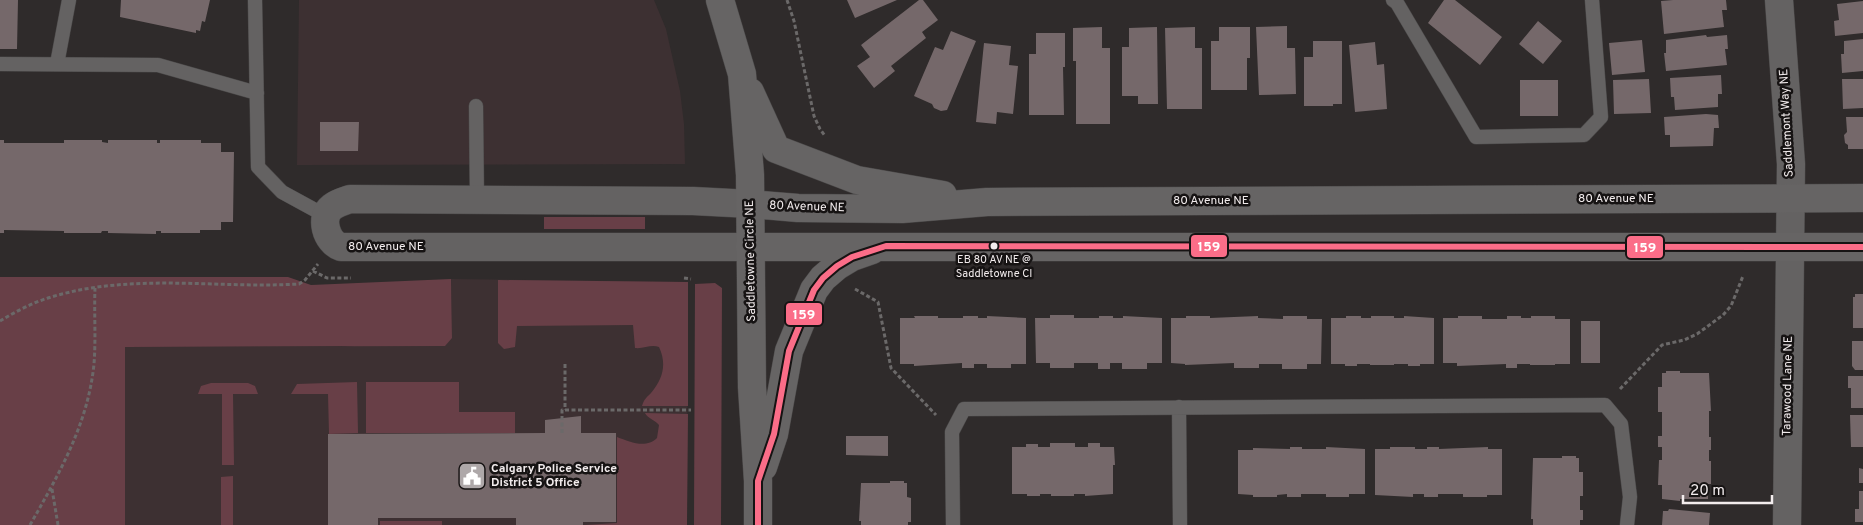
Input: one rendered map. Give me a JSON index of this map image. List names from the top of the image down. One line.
{"streets":{"street":["Saddlemont Way NE","80 Avenue NE","Saddletowne Circle NE","Tarawood Lane NE"]},"crossings":[["Saddlemont Way NE","80 Avenue NE"],["Saddlemont Way NE","Tarawood Lane NE"],["80 Avenue NE","Saddletowne Circle NE"],["80 Avenue NE","Tarawood Lane NE"]],"places":{"other":["EB 80 AV NE @ Saddletowne CI"],"public building":["Calgary Police Service District 5 Office"]},"lines":["transit line 159"],"scale_bar":"20 m"}
